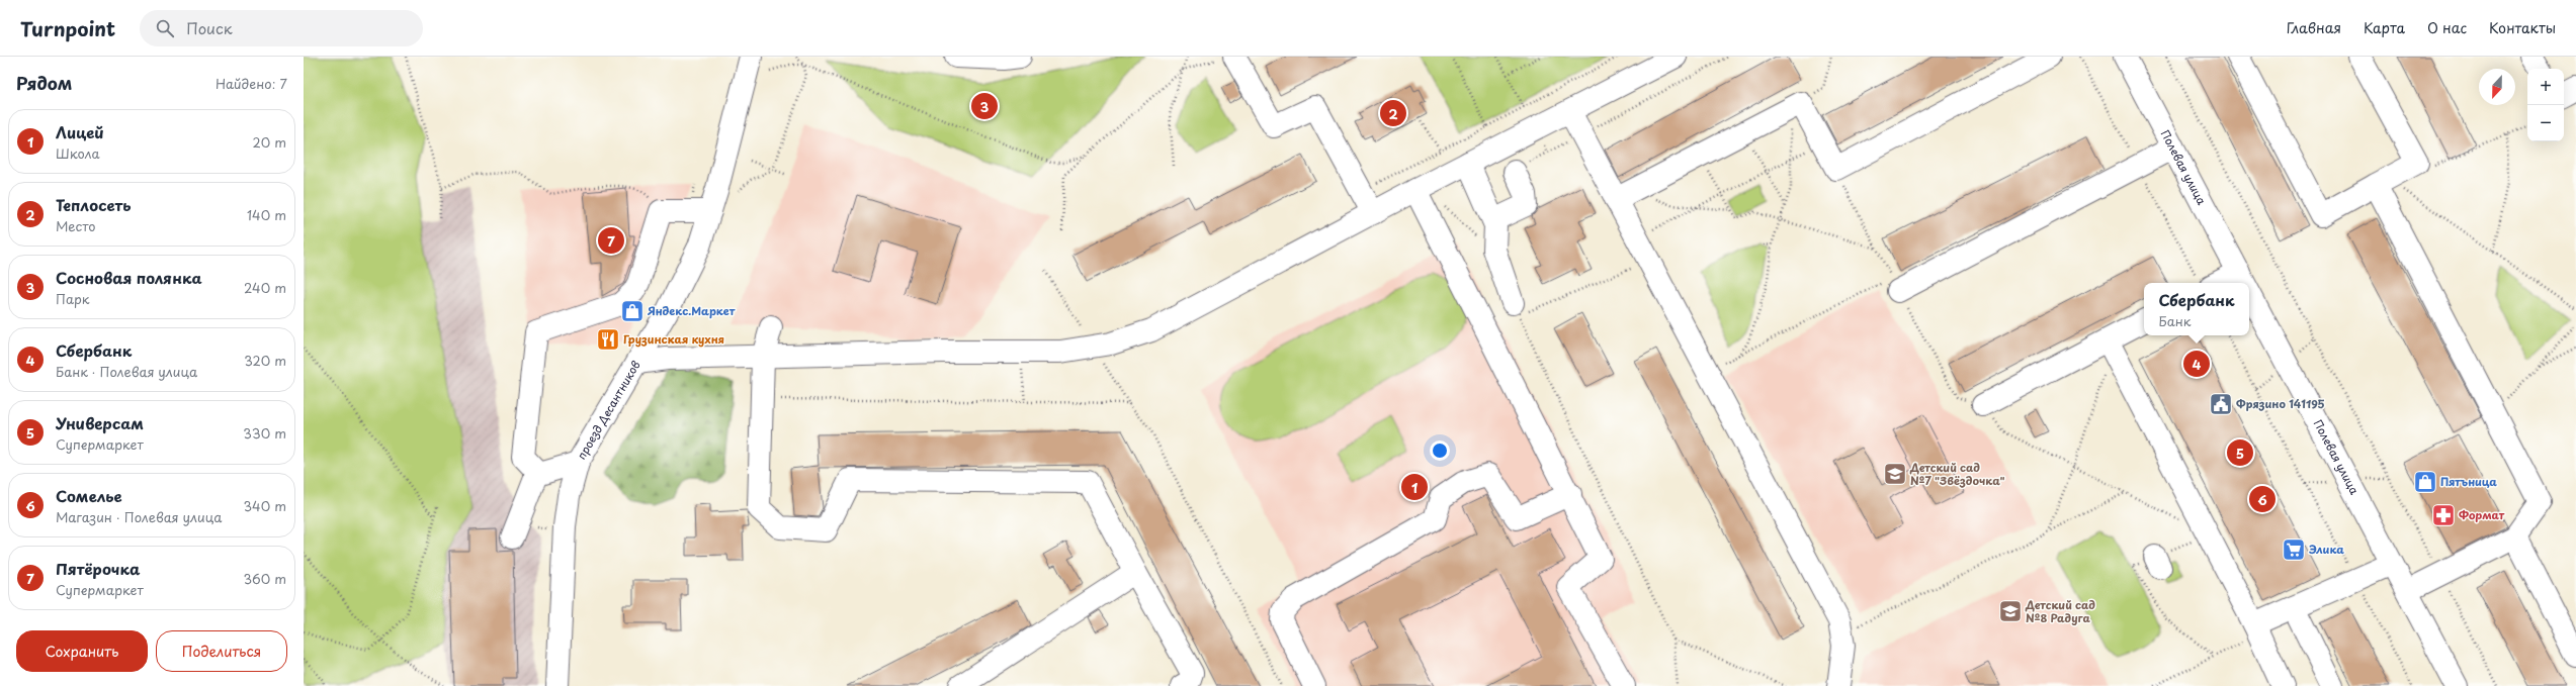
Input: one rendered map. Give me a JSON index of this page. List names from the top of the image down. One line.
{"streets":{"street":["Полевая улица","проезд Десантников"]},"places":{"shop":["Яндекс.Маркет","Пятъница"],"restaurant":["Грузинская кухня"],"public building":["Фрязино 141195"],"school or university":["Детский сад №7 \"Звёздочка\"","Детский сад №8 Радуга"],"pharmacy":["Формат"],"supermarket":["Элика"]},"north":"bottom","page":{"header":"Turnpoint","search":"Поиск","nav":["Главная","Карта","О нас","Контакты"],"heading":["Рядом","Найдено: 7"],"map_buttons":["+","−"],"pins":["3","2","7","4","5","1","6"],"list":[{"mark":"1","name":"Лицей","note":"Школа","value":"20 m"},{"mark":"2","name":"Теплосеть","note":"Место","value":"140 m"},{"mark":"3","name":"Сосновая полянка","note":"Парк","value":"240 m"},{"mark":"4","name":"Сбербанк","note":"Банк · Полевая улица","value":"320 m"},{"mark":"5","name":"Универсам","note":"Супермаркет","value":"330 m"},{"mark":"6","name":"Сомелье","note":"Магазин · Полевая улица","value":"340 m"},{"mark":"7","name":"Пятёрочка","note":"Супермаркет","value":"360 m"}],"popup":["Сбербанк","Банк"],"buttons":["Сохранить","Поделиться"]}}
